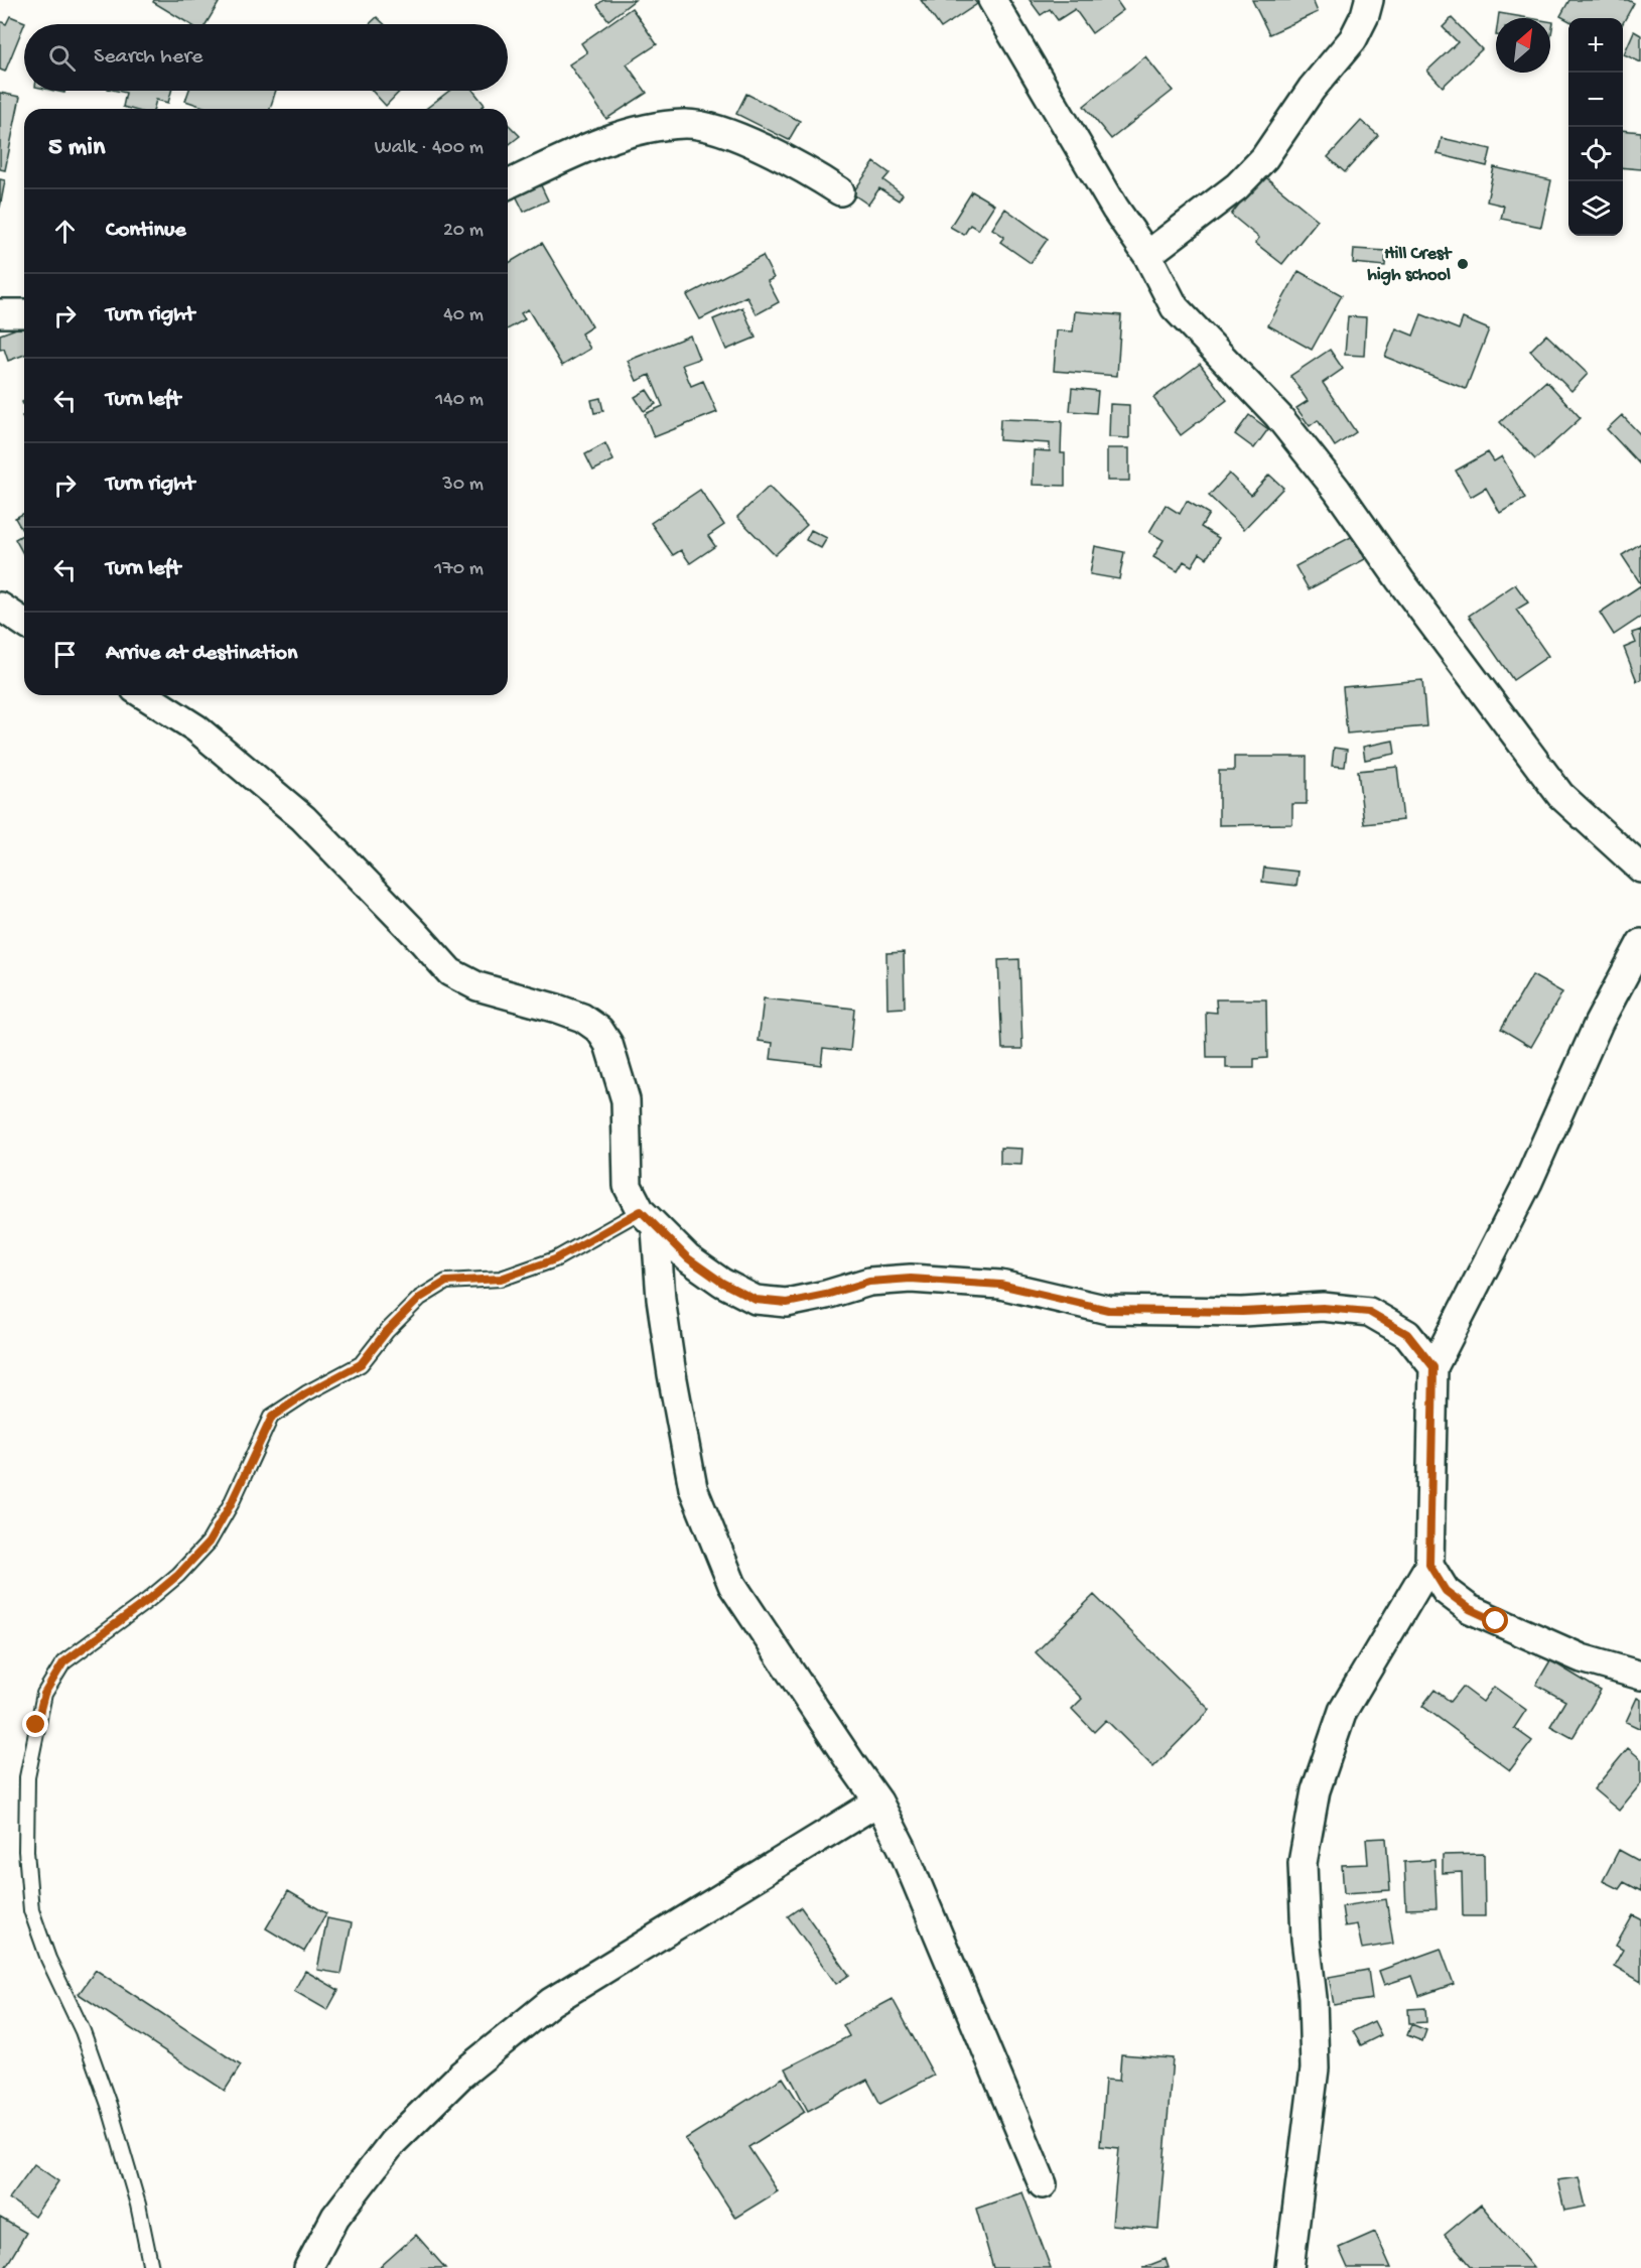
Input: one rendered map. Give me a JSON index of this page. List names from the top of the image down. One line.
{"places":["Hill Crest high school"],"north":"top right","page":{"map_buttons":["+","−"],"search":"Search here","heading":["5 min","Walk · 400 m"],"list":[["Continue","20 m"],["Turn right","40 m"],["Turn left","140 m"],["Turn right","30 m"],["Turn left","170 m"],"Arrive at destination"]}}
